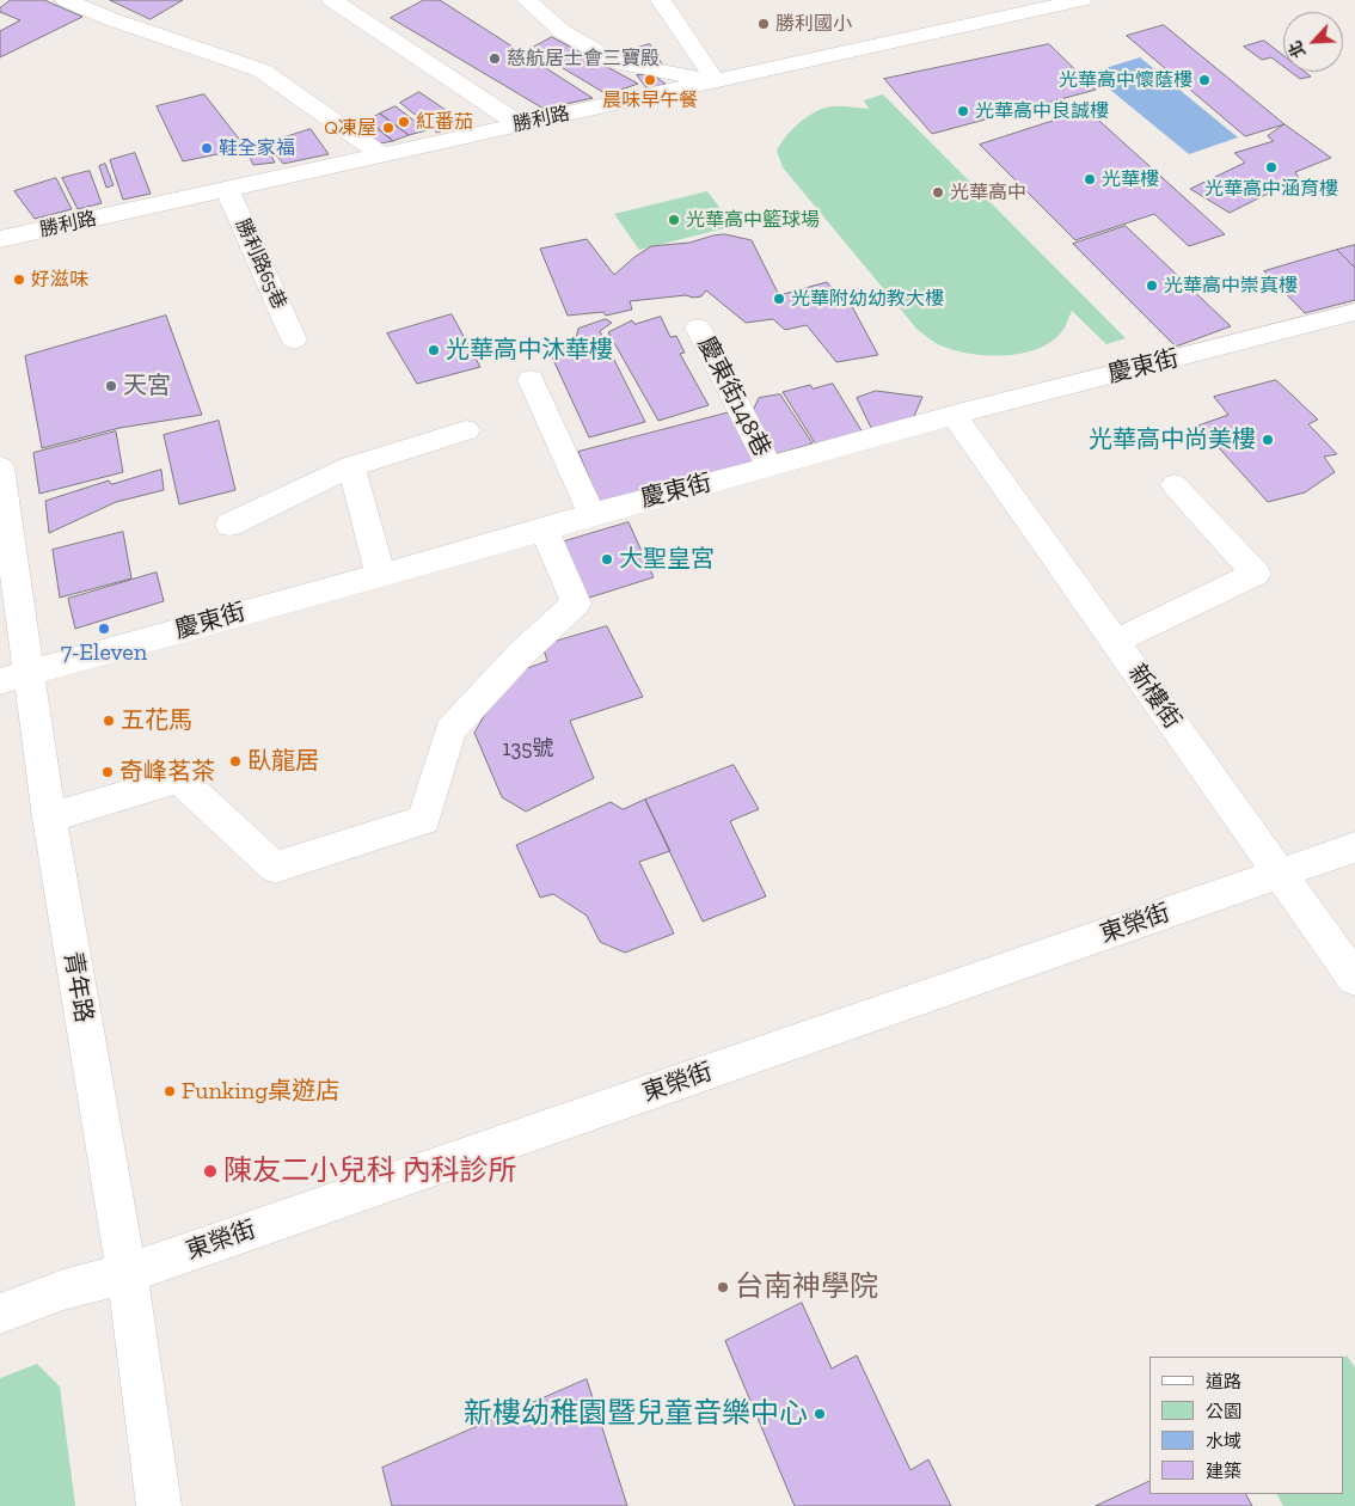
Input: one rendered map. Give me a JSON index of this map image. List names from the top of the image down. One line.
{"streets":{"street":["勝利路","勝利路65巷","慶東街","慶東街148巷","新樓街","東榮街","青年路"]},"crossings":[["勝利路","勝利路65巷"],["慶東街","慶東街148巷"],["慶東街","新樓街"],["慶東街","青年路"],["新樓街","東榮街"],["東榮街","青年路"]],"places":["勝利國小","慈航居士會三寶殿","晨味早午餐","光華高中懷蔭樓","光華高中良誠樓","紅番茄","Q凍屋","鞋全家福","光華高中涵育樓","光華樓","光華高中","光華高中籃球場","好滋味","光華高中崇真樓","光華附幼幼教大樓","光華高中沐華樓","天宮","光華高中尚美樓","大聖皇宮","7-Eleven","五花馬","臥龍居","奇峰茗茶","Funking桌遊店","陳友二小兒科 內科診所","台南神學院","新樓幼稚園暨兒童音樂中心"],"house_numbers":["135號"],"legend":["道路","公園","水域","建築"],"north":"bottom left"}
